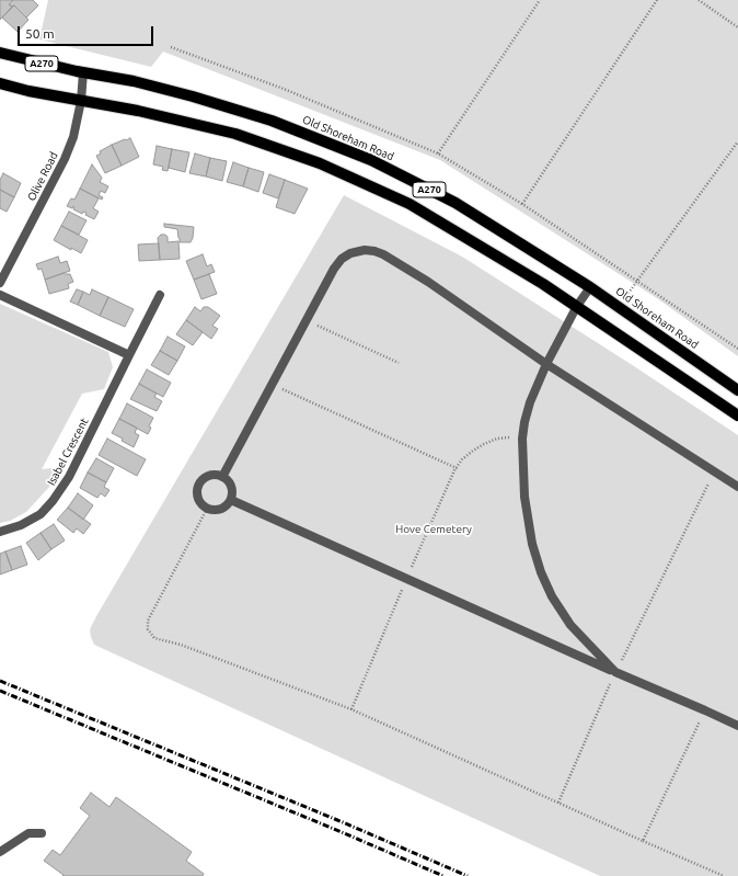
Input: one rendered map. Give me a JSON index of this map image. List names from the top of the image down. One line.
{"streets":{"main road":["A270","Old Shoreham Road"],"street":["Olive Road","Isabel Crescent"]},"crossings":[["A270","Olive Road"],["Old Shoreham Road","Olive Road"]],"parks":["Hove Cemetery"],"scale_bar":"50 m"}
